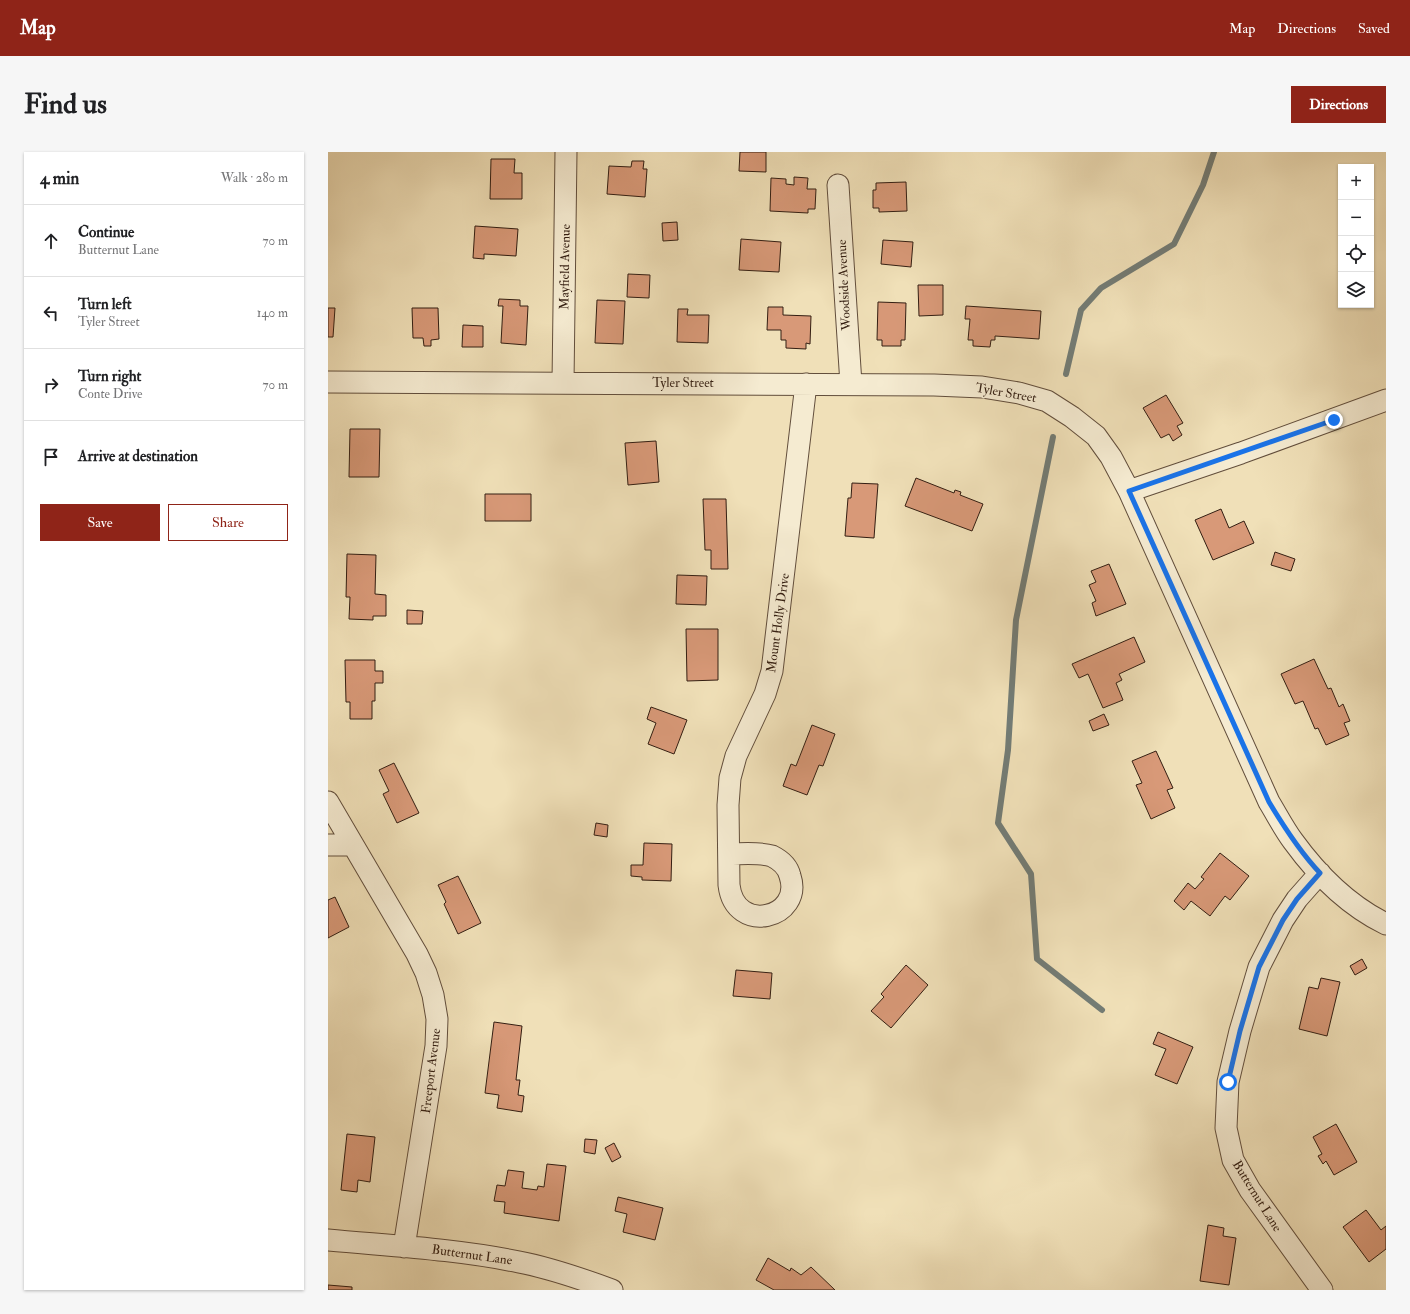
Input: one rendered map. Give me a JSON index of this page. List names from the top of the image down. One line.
{"streets":{"street":["Mayfield Avenue","Woodside Avenue","Tyler Street","Mount Holly Drive","Freeport Avenue","Butternut Lane"]},"crossings":[["Mayfield Avenue","Tyler Street"],["Woodside Avenue","Tyler Street"],["Tyler Street","Mount Holly Drive"],["Tyler Street","Butternut Lane"],["Freeport Avenue","Butternut Lane"]],"page":{"header":"Map","nav":["Map","Directions","Saved"],"buttons":["Directions",["Save","Share"]],"title":"Find us","heading":["4 min","Walk · 280 m"],"map_buttons":["+","−"],"list":[["Continue","Butternut Lane","70 m"],["Turn left","Tyler Street","140 m"],["Turn right","Conte Drive","70 m"],"Arrive at destination"]}}
